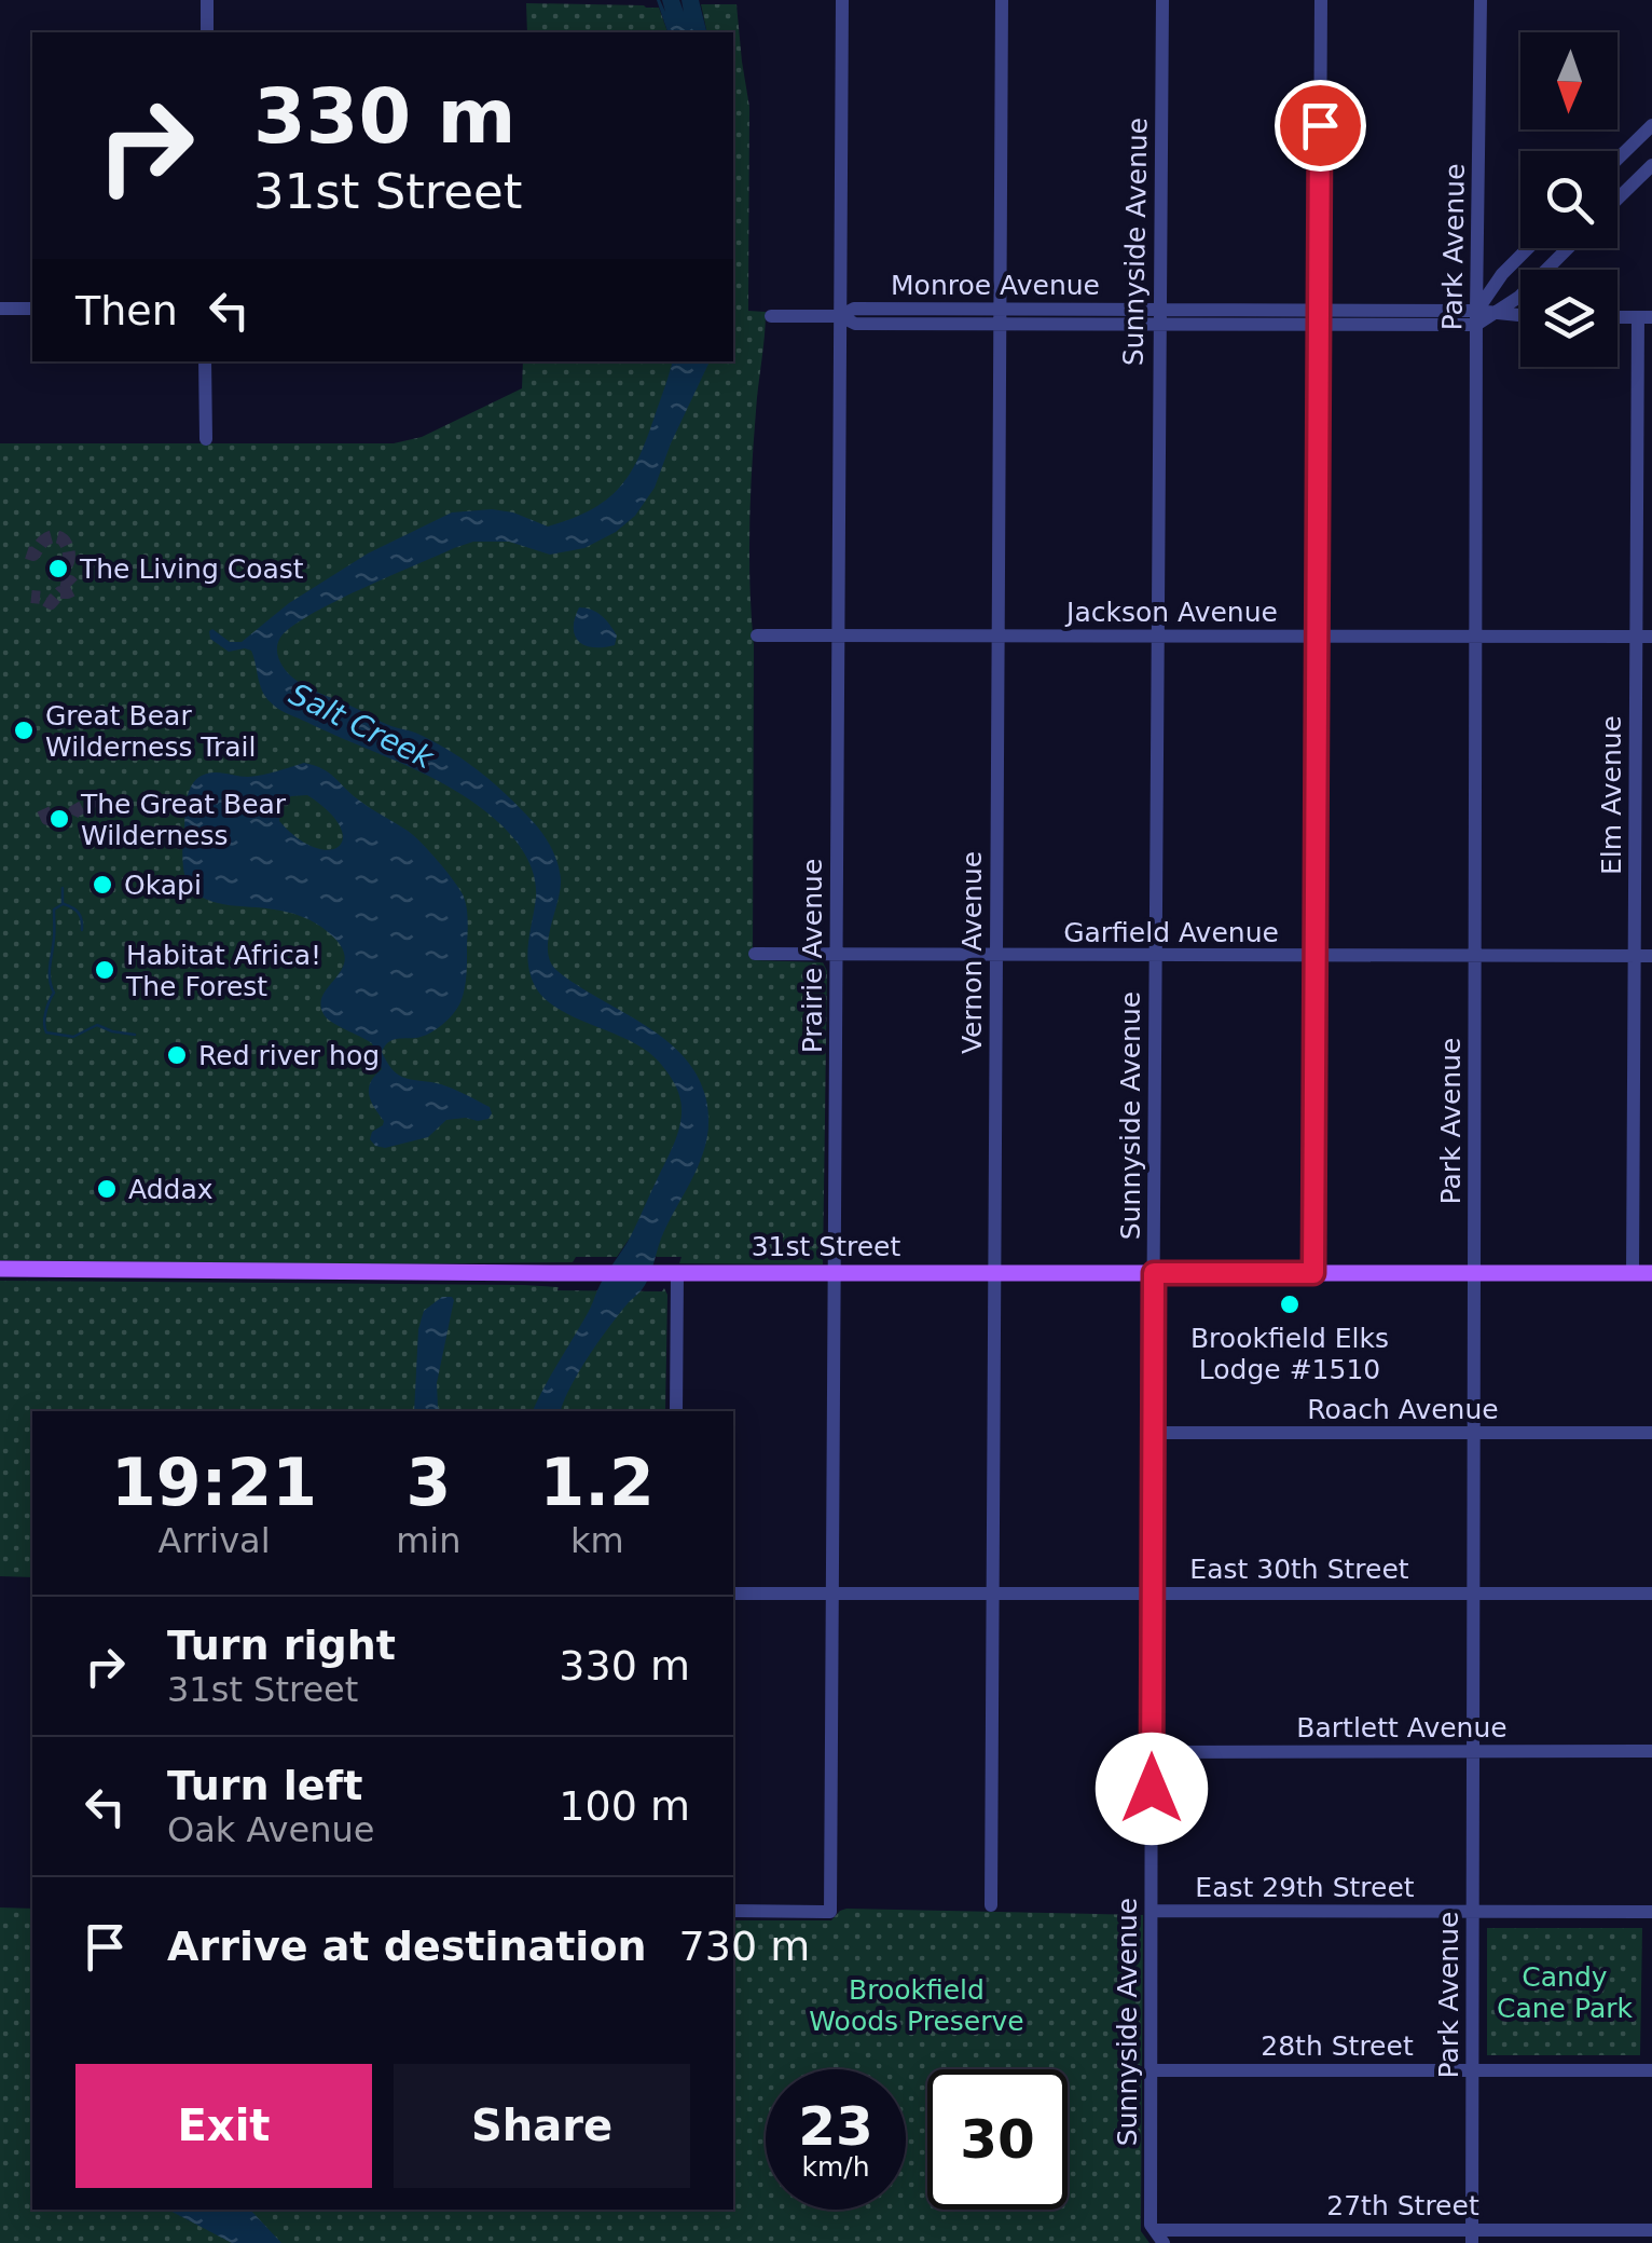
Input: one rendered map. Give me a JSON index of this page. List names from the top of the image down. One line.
{"streets":{"main road":["31st Street"],"street":["Sunnyside Avenue","Park Avenue","Monroe Avenue","Jackson Avenue","Elm Avenue","Garfield Avenue","Vernon Avenue","Prairie Avenue","Roach Avenue","East 30th Street","Bartlett Avenue","East 29th Street","28th Street","27th Street"]},"crossings":[["Sunnyside Avenue","Monroe Avenue"],["Sunnyside Avenue","Jackson Avenue"],["Sunnyside Avenue","Garfield Avenue"],["Sunnyside Avenue","31st Street"],["Sunnyside Avenue","Roach Avenue"],["Sunnyside Avenue","East 30th Street"],["Sunnyside Avenue","Bartlett Avenue"],["Sunnyside Avenue","East 29th Street"],["Sunnyside Avenue","28th Street"],["Sunnyside Avenue","27th Street"],["Park Avenue","Monroe Avenue"],["Park Avenue","Jackson Avenue"],["Park Avenue","Garfield Avenue"],["Park Avenue","31st Street"],["Park Avenue","Roach Avenue"],["Park Avenue","East 30th Street"],["Park Avenue","Bartlett Avenue"],["Park Avenue","East 29th Street"],["Park Avenue","28th Street"],["Park Avenue","27th Street"],["Monroe Avenue","Vernon Avenue"],["Monroe Avenue","Prairie Avenue"],["Jackson Avenue","Elm Avenue"],["Jackson Avenue","Vernon Avenue"],["Jackson Avenue","Prairie Avenue"],["Elm Avenue","Garfield Avenue"],["Elm Avenue","31st Street"],["Garfield Avenue","Vernon Avenue"],["Garfield Avenue","Prairie Avenue"],["Vernon Avenue","31st Street"],["Vernon Avenue","East 30th Street"],["Prairie Avenue","31st Street"],["Prairie Avenue","East 30th Street"]],"water":["Salt Creek"],"parks":["Candy Cane Park","Brookfield Woods Preserve"],"places":["The Living Coast","Great Bear Wilderness Trail","The Great Bear Wilderness","Okapi","Habitat Africa! The Forest","Red river hog","Addax","Brookfield Elks Lodge #1510"],"north":"bottom","page":{"turn":["330 m","31st Street"],"then":"Then","eta":["19:21","Arrival","3","min","1.2","km"],"list":[{"name":"Turn right","note":"31st Street","value":"330 m"},{"name":"Turn left","note":"Oak Avenue","value":"100 m"},{"name":"Arrive at destination","value":"730 m"}],"buttons":["Exit","Share"],"speed":"23 km/h","limit":"30"}}
